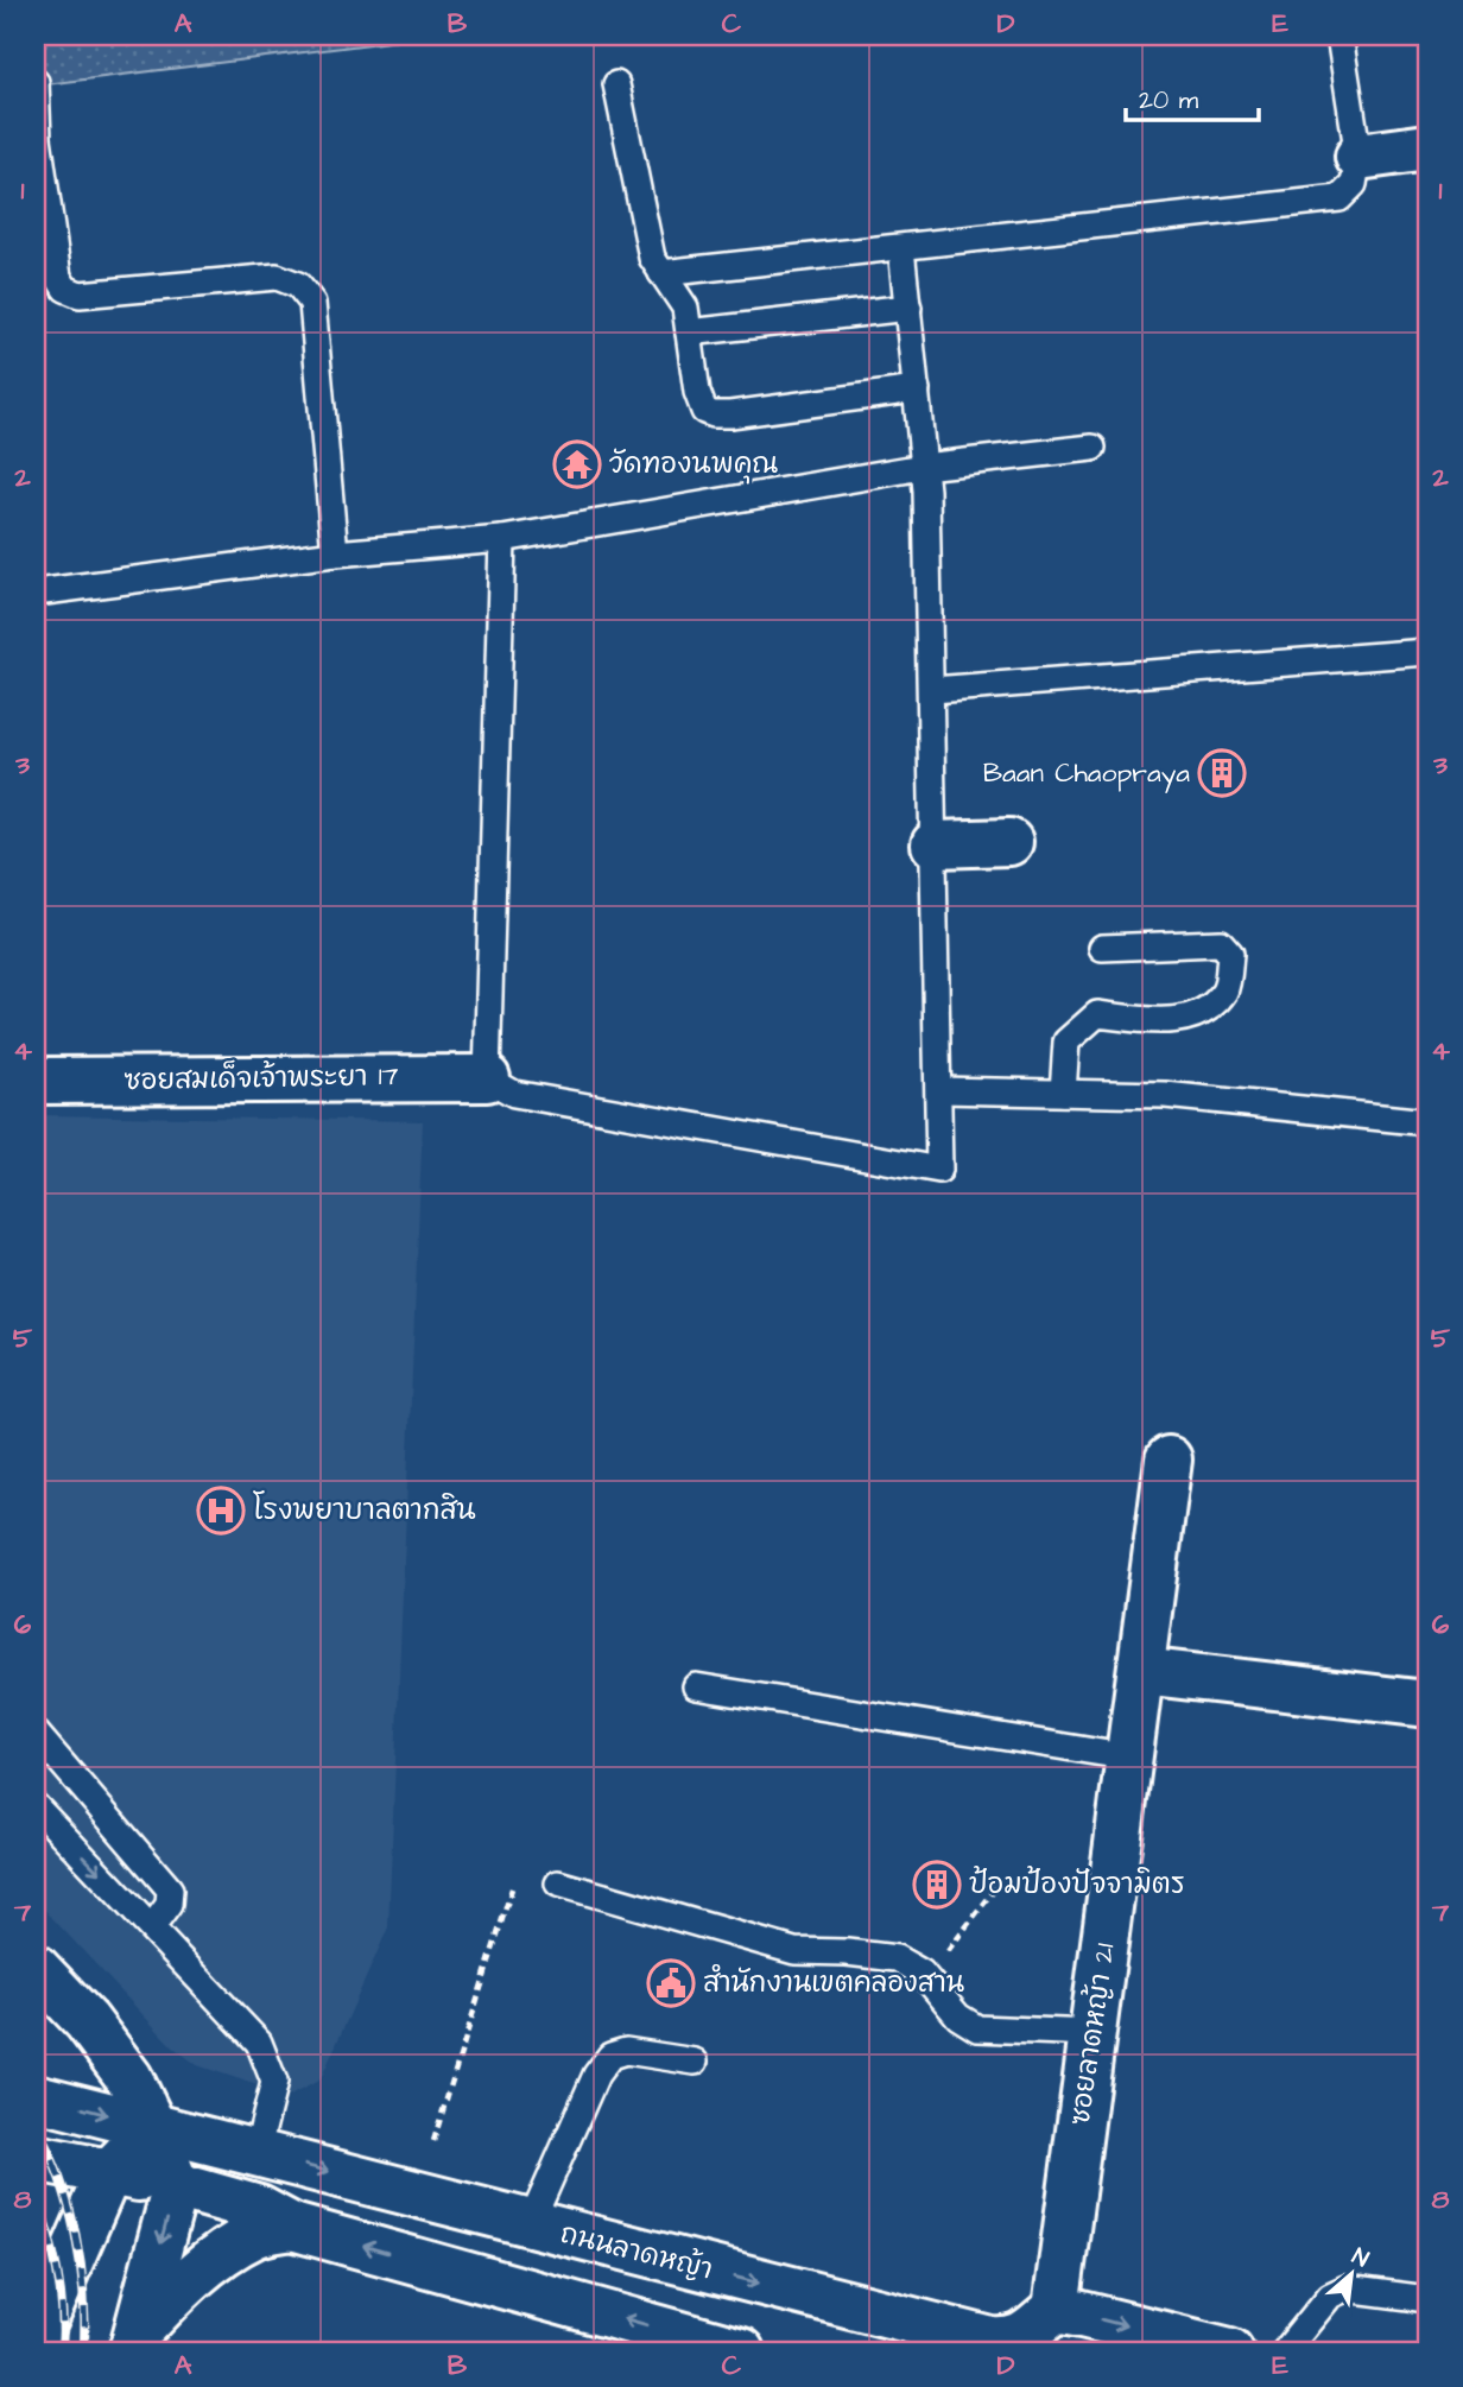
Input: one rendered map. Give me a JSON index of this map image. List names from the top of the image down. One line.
{"streets":{"street":["ซอยสมเด็จเจ้าพระยา 17","ซอยลาดหญ้า 21","ถนนลาดหญ้า"]},"crossings":[["ซอยลาดหญ้า 21","ถนนลาดหญ้า"]],"places":{"temple":["วัดทองนพคุณ"],"building":["Baan Chaopraya","ป้อมป้องปัจจามิตร"],"hospital":["โรงพยาบาลตากสิน"],"public building":["สำนักงานเขตคลองสาน"]},"scale_bar":"20 m","north":"top right","grid":{"columns":["A","B","C","D","E"],"rows":["1","2","3","4","5","6","7","8"]}}
